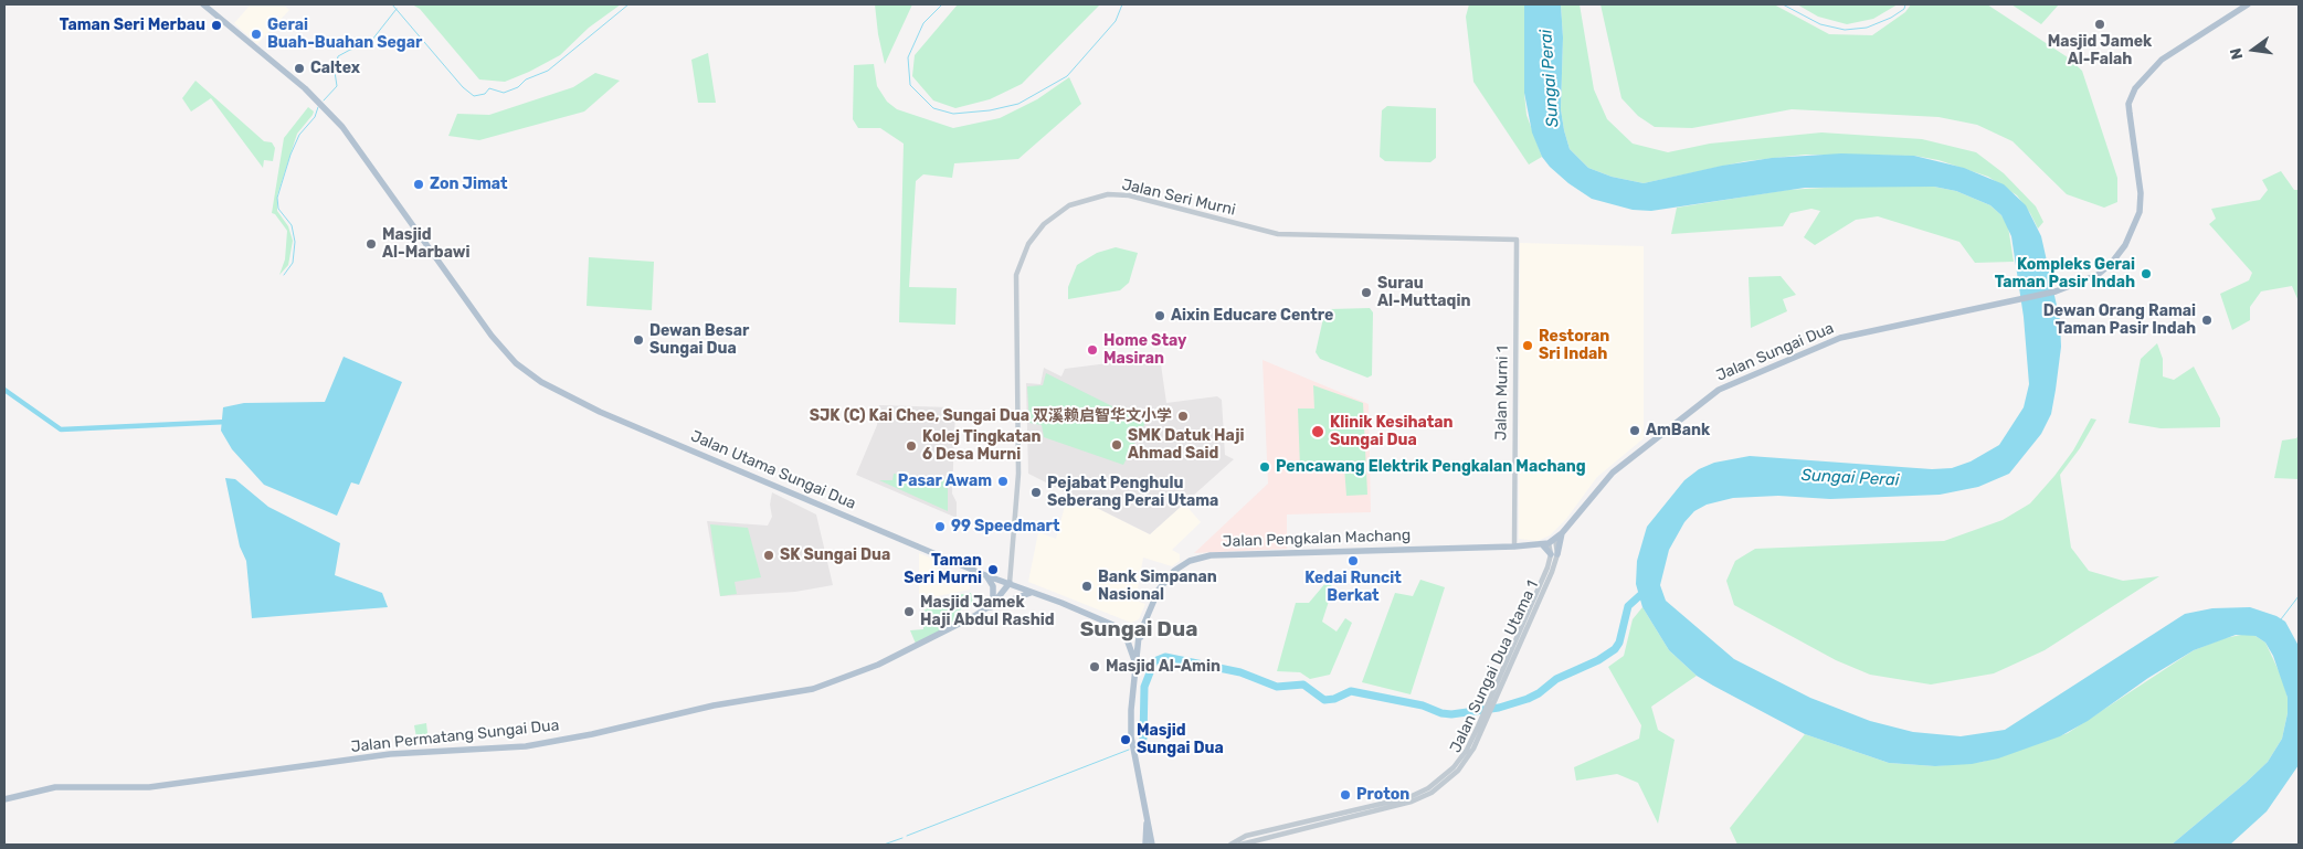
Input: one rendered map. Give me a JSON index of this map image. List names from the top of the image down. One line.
{"streets":{"main road":["Jalan Sungai Dua","Jalan Utama Sungai Dua","Jalan Pengkalan Machang","Jalan Permatang Sungai Dua"],"street":["Jalan Seri Murni","Jalan Murni 1","Jalan Sungai Dua Utama 1"]},"crossings":[["Jalan Seri Murni","Jalan Murni 1"],["Jalan Seri Murni","Jalan Utama Sungai Dua"],["Jalan Seri Murni","Jalan Permatang Sungai Dua"],["Jalan Sungai Dua","Jalan Sungai Dua Utama 1"],["Jalan Murni 1","Jalan Pengkalan Machang"],["Jalan Utama Sungai Dua","Jalan Pengkalan Machang"],["Jalan Utama Sungai Dua","Jalan Permatang Sungai Dua"]],"districts":["Sungai Dua"],"water":["Sungai Perai"],"places":["Masjid Jamek Al-Falah","Taman Seri Merbau","Gerai Buah-Buahan Segar","Caltex","Zon Jimat","Masjid Al-Marbawi","Kompleks Gerai Taman Pasir Indah","Surau Al-Muttaqin","Aixin Educare Centre","Dewan Orang Ramai Taman Pasir Indah","Dewan Besar Sungai Dua","Restoran Sri Indah","Home Stay Masiran","SJK (C) Kai Chee, Sungai Dua 双溪赖启智华文小学","AmBank","Klinik Kesihatan Sungai Dua","SMK Datuk Haji Ahmad Said","Kolej Tingkatan 6 Desa Murni","Pencawang Elektrik Pengkalan Machang","Pasar Awam","Pejabat Penghulu Seberang Perai Utama","99 Speedmart","SK Sungai Dua","Kedai Runcit Berkat","Taman Seri Murni","Bank Simpanan Nasional","Masjid Jamek Haji Abdul Rashid","Masjid Al-Amin","Masjid Sungai Dua","Proton"],"north":"left"}
